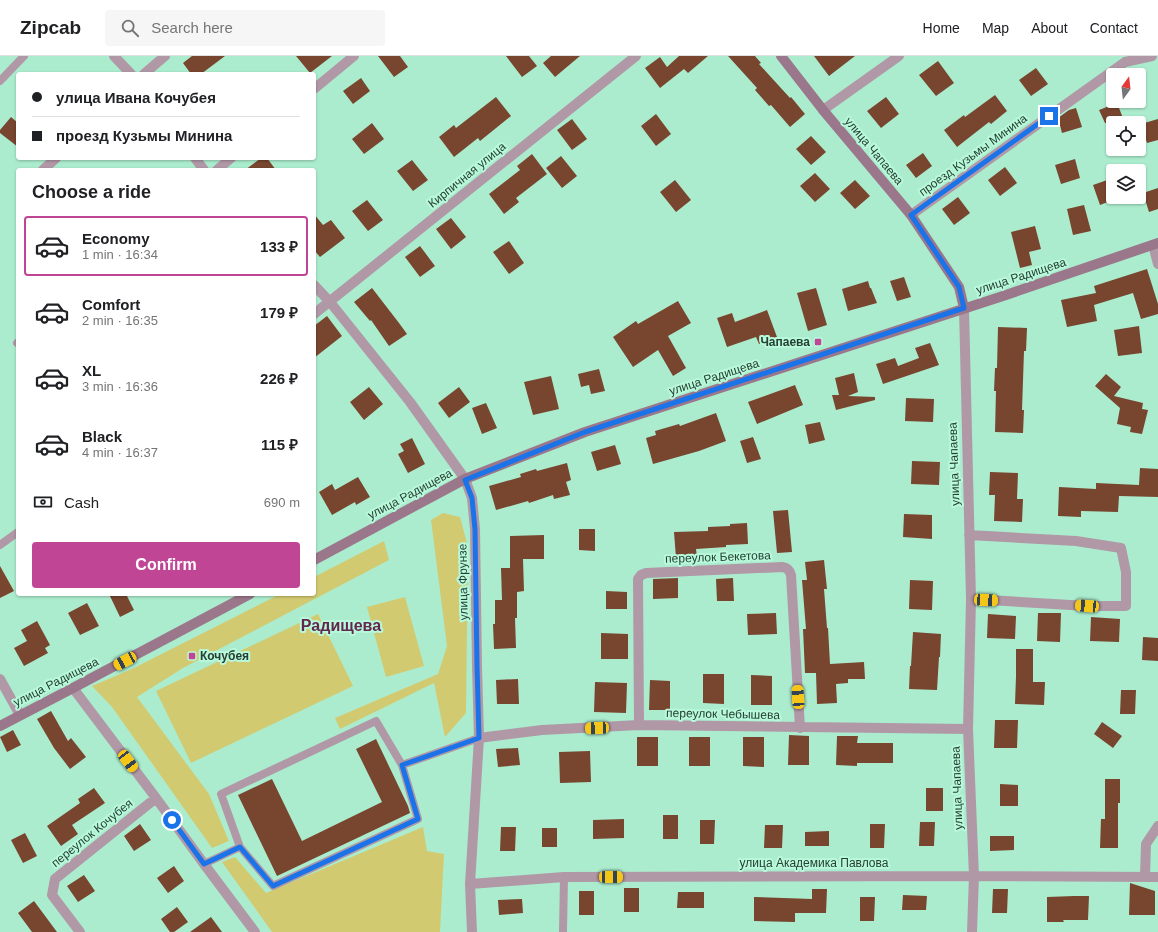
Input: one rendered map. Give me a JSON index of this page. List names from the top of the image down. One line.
{"streets":{"main road":["улица Чапаева","улица Радищева"],"street":["проезд Кузьмы Минина","Кирпичная улица","переулок Бекетова","улица Фрунзе","переулок Чебышева","переулок Кочубея","улица Академика Павлова"]},"crossings":[["улица Чапаева","проезд Кузьмы Минина"],["улица Чапаева","улица Радищева"],["улица Чапаева","переулок Чебышева"],["улица Чапаева","улица Академика Павлова"],["Кирпичная улица","улица Фрунзе"],["улица Радищева","улица Фрунзе"],["переулок Бекетова","переулок Чебышева"],["улица Фрунзе","переулок Чебышева"],["улица Фрунзе","улица Академика Павлова"]],"districts":["Радищева"],"places":{"transit":["Чапаева","Кочубея"]},"north":"top","page":{"header":"Zipcab","search":"Search here","nav":["Home","Map","About","Contact"],"banner":["улица Ивана Кочубея","проезд Кузьмы Минина"],"heading":"Choose a ride","list":[{"name":"Economy","note":"1 min · 16:34","value":"133 ₽"},{"name":"Comfort","note":"2 min · 16:35","value":"179 ₽"},{"name":"XL","note":"3 min · 16:36","value":"226 ₽"},{"name":"Black","note":"4 min · 16:37","value":"115 ₽"}],"pay":["Cash","690 m"],"buttons":"Confirm"}}
